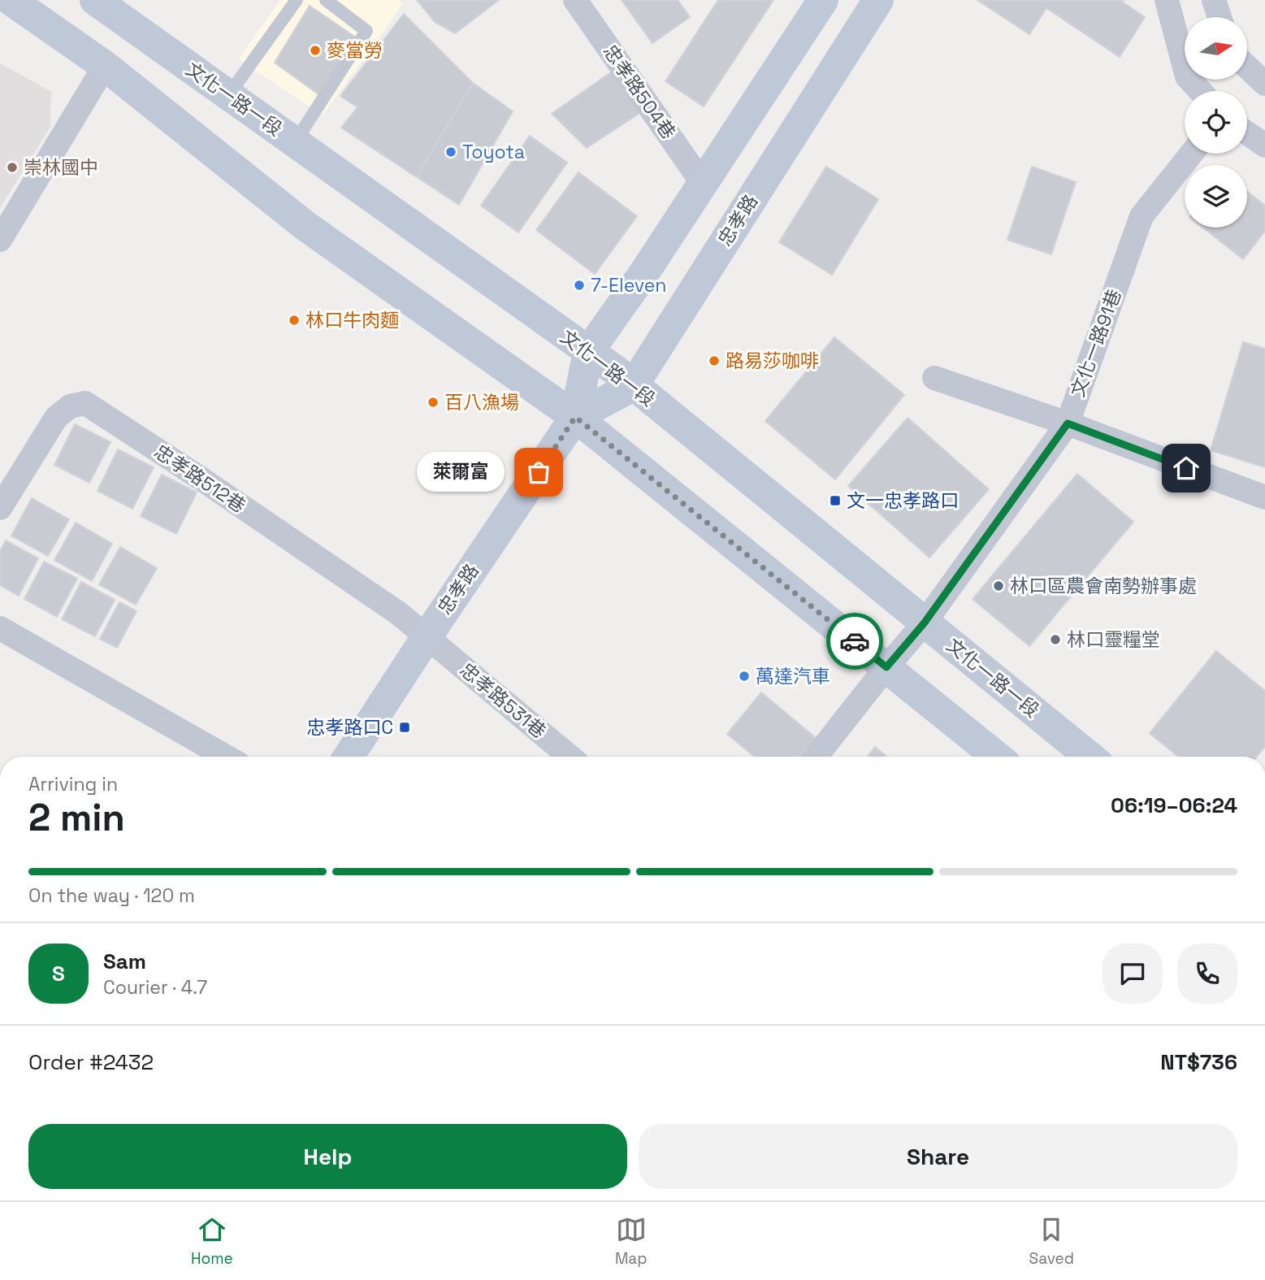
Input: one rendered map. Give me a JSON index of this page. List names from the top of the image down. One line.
{"streets":{"main road":["文化一路一段","忠孝路"],"street":["忠孝路504巷","文化一路91巷","忠孝路512巷","忠孝路531巷"]},"crossings":[["忠孝路504巷","忠孝路"],["文化一路一段","忠孝路"],["文化一路一段","文化一路91巷"],["忠孝路","忠孝路512巷"],["忠孝路","忠孝路531巷"],["忠孝路512巷","忠孝路531巷"]],"places":{"other":["麥當勞","Toyota","崇林國中","7-Eleven","林口牛肉麵","路易莎咖啡","百八漁場","萊爾富","林口區農會南勢辦事處","林口靈糧堂","萬達汽車"],"transit":["文一忠孝路口","忠孝路口C"]},"north":"right","page":{"bubble":"萊爾富","heading":["2 min","Arriving in","06:19–06:24"],"panel":["Sam","Courier · 4.7","Order #2432","NT$736"],"bar":"On the way · 120 m","round":"S","buttons":["Help","Share"],"tabs":["Home","Map","Saved"]}}
